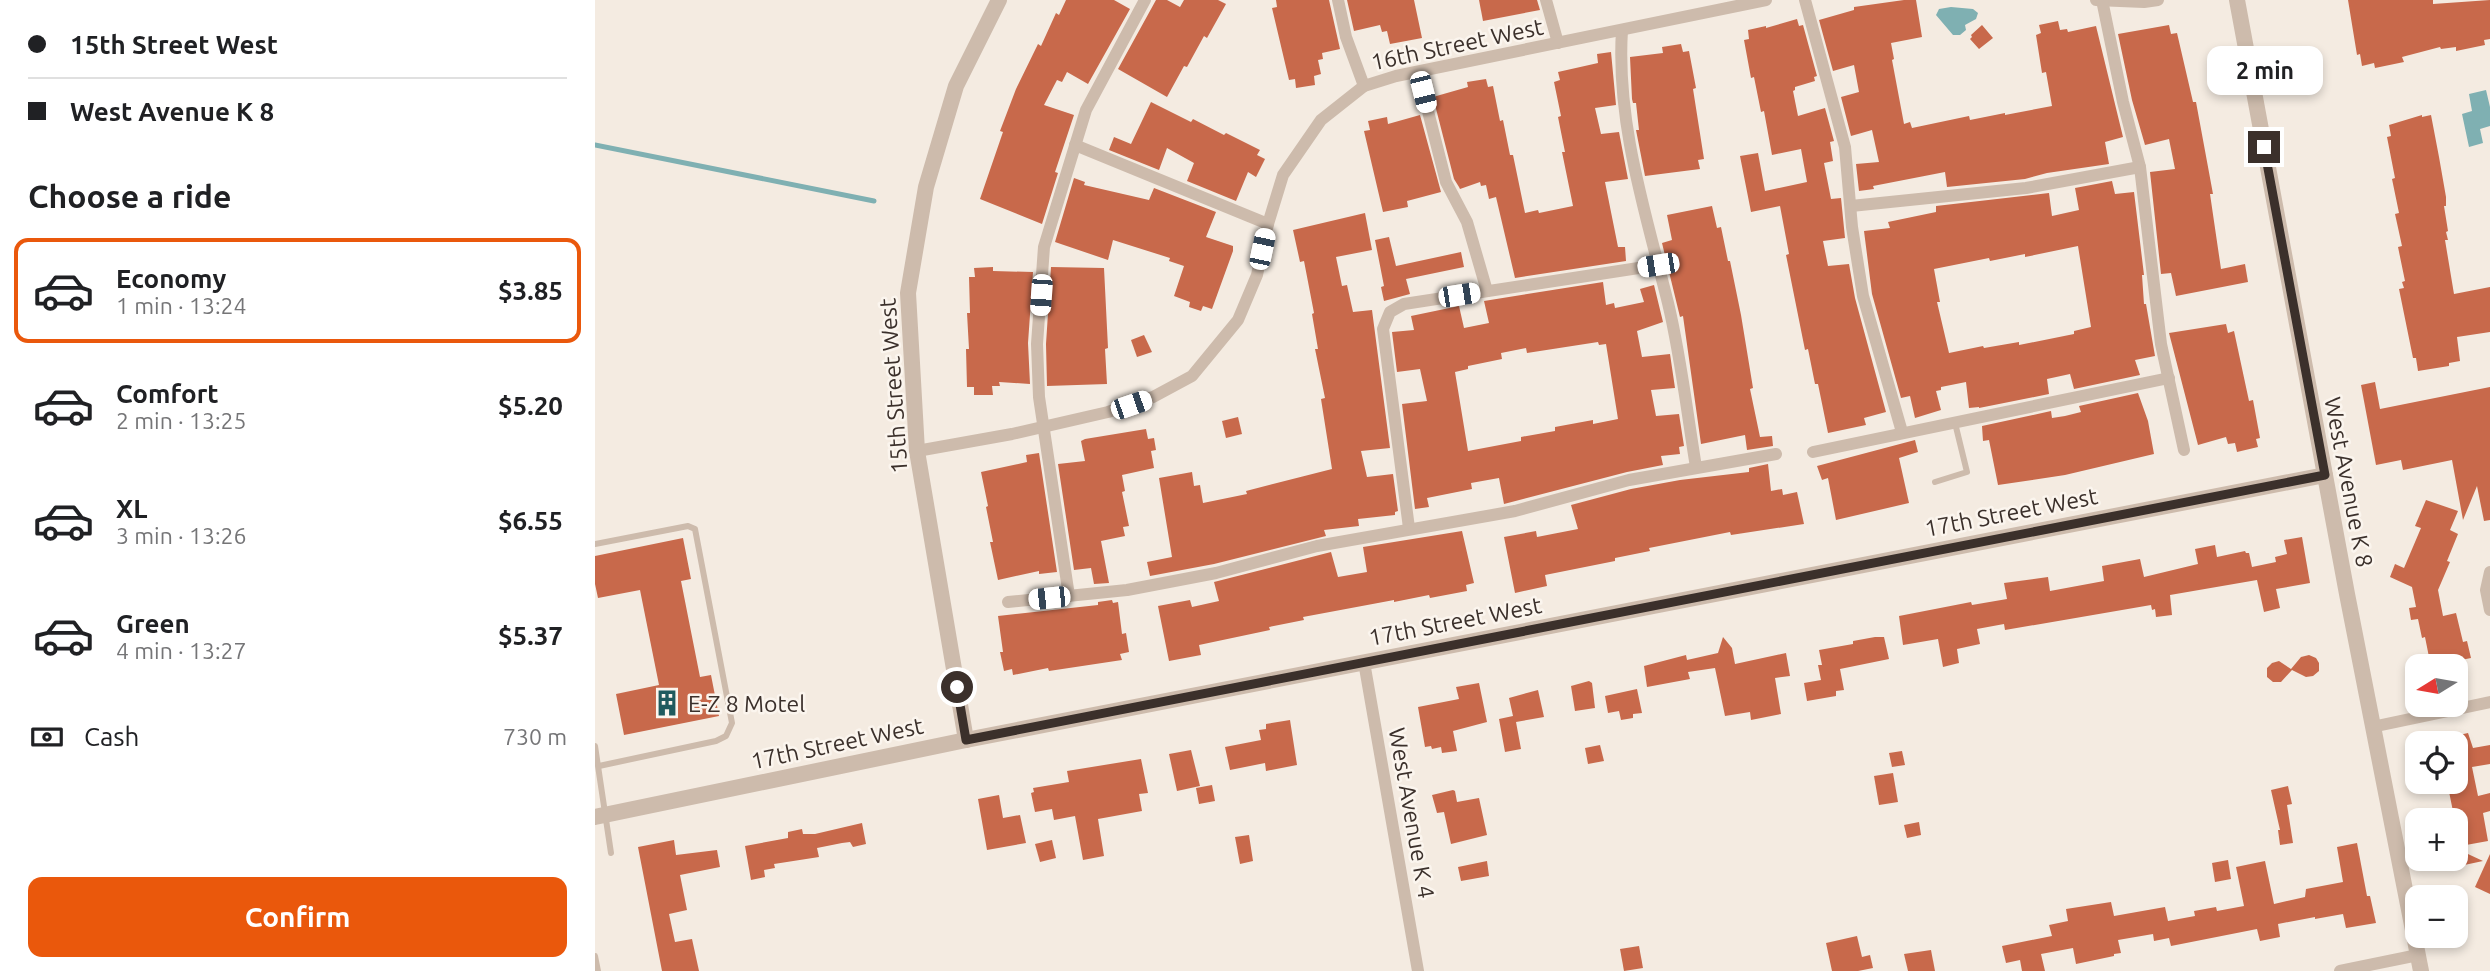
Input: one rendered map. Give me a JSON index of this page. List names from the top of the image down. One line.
{"streets":{"street":["16th Street West","15th Street West","West Avenue K 8","17th Street West","West Avenue K 4"]},"crossings":[["16th Street West","15th Street West"],["15th Street West","17th Street West"],["West Avenue K 8","17th Street West"],["17th Street West","West Avenue K 4"]],"places":{"building":["E-Z 8 Motel"]},"north":"left","page":{"banner":["15th Street West","West Avenue K 8"],"bubble":"2 min","heading":"Choose a ride","list":[{"name":"Economy","note":"1 min · 13:24","value":"$3.85"},{"name":"Comfort","note":"2 min · 13:25","value":"$5.20"},{"name":"XL","note":"3 min · 13:26","value":"$6.55"},{"name":"Green","note":"4 min · 13:27","value":"$5.37"}],"map_buttons":["+","−"],"pay":["Cash","730 m"],"buttons":"Confirm"}}
